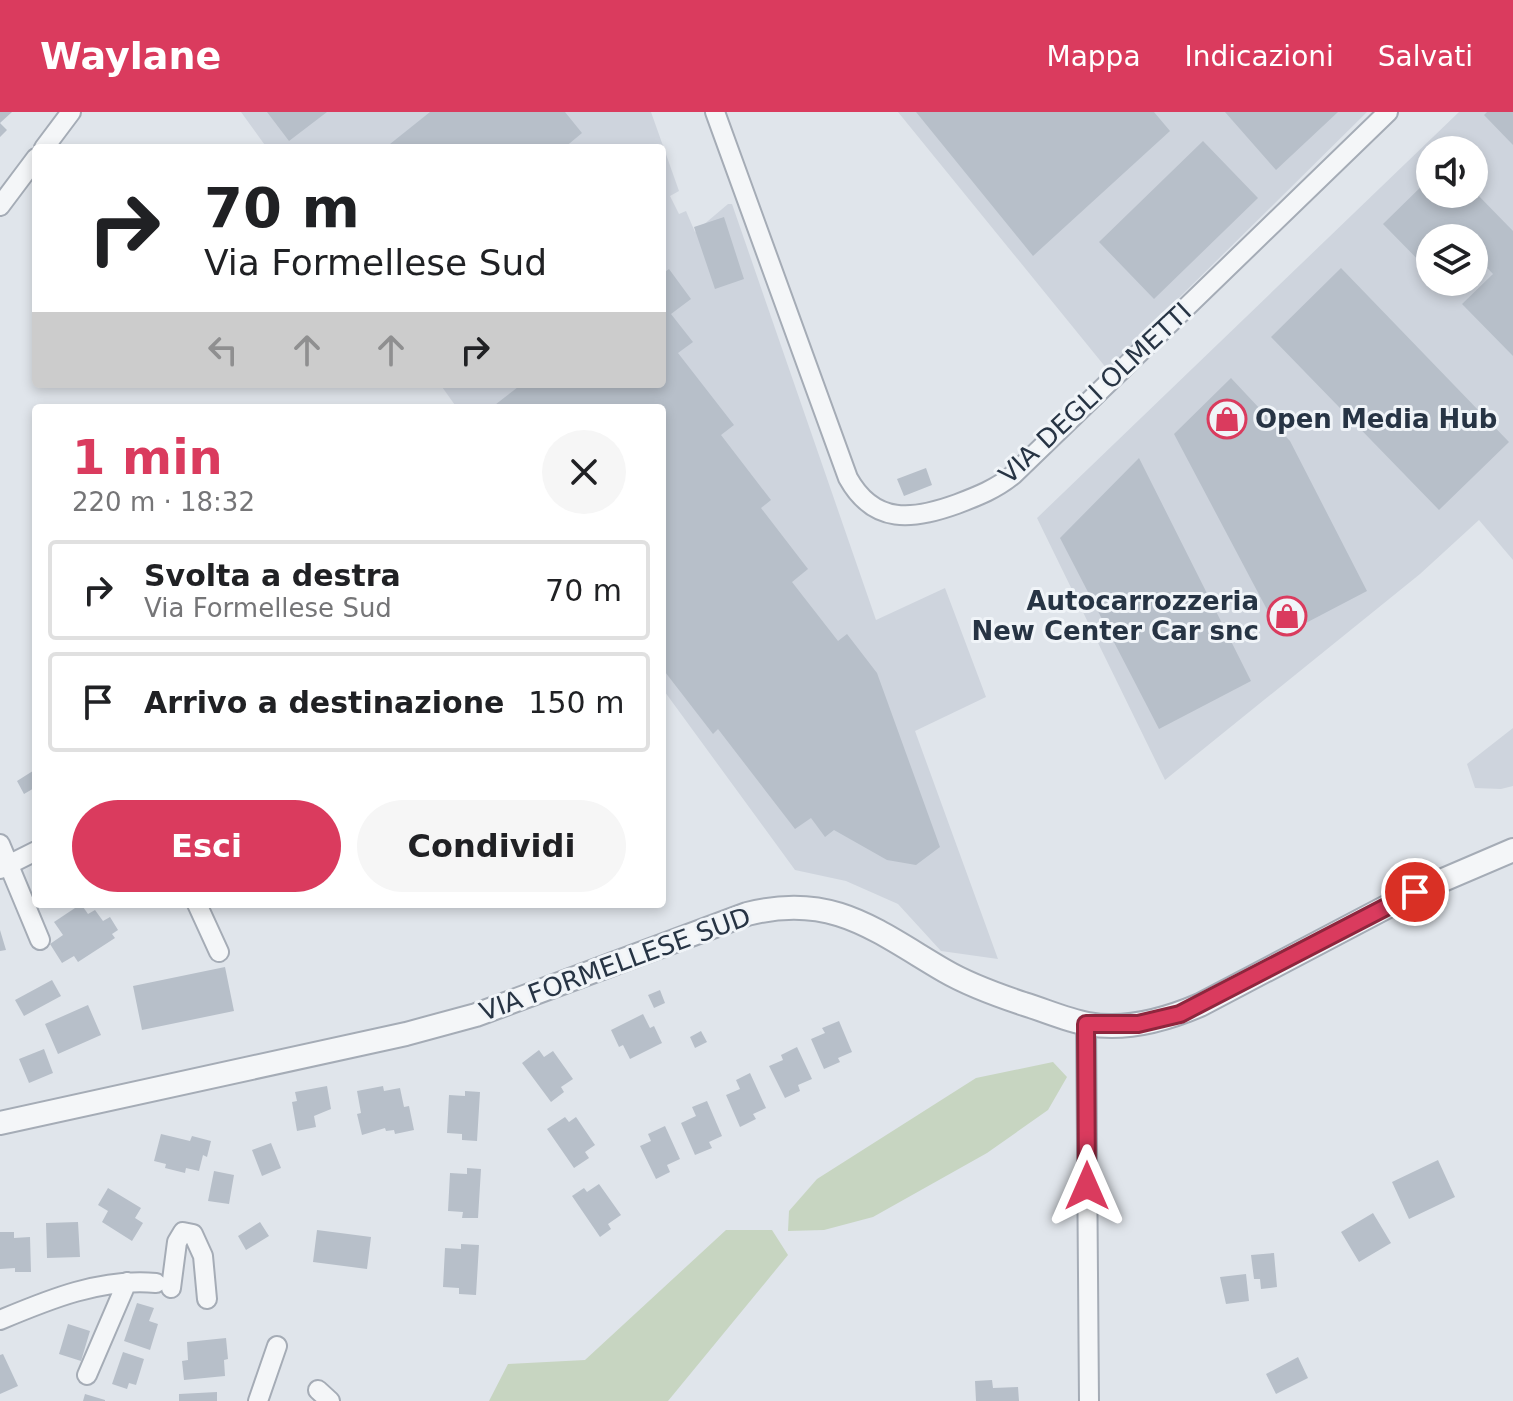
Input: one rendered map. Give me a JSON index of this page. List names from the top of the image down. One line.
{"streets":{"street":["VIA DEGLI OLMETTI","VIA FORMELLESE SUD"]},"places":{"shop":["Open Media Hub","Autocarrozzeria New Center Car snc"]},"page":{"header":"Waylane","nav":["Mappa","Indicazioni","Salvati"],"turn":["70 m","Via Formellese Sud"],"heading":["1 min","220 m · 18:32"],"list":[{"name":"Svolta a destra","note":"Via Formellese Sud","value":"70 m"},{"name":"Arrivo a destinazione","value":"150 m"}],"buttons":["Esci","Condividi"]}}
